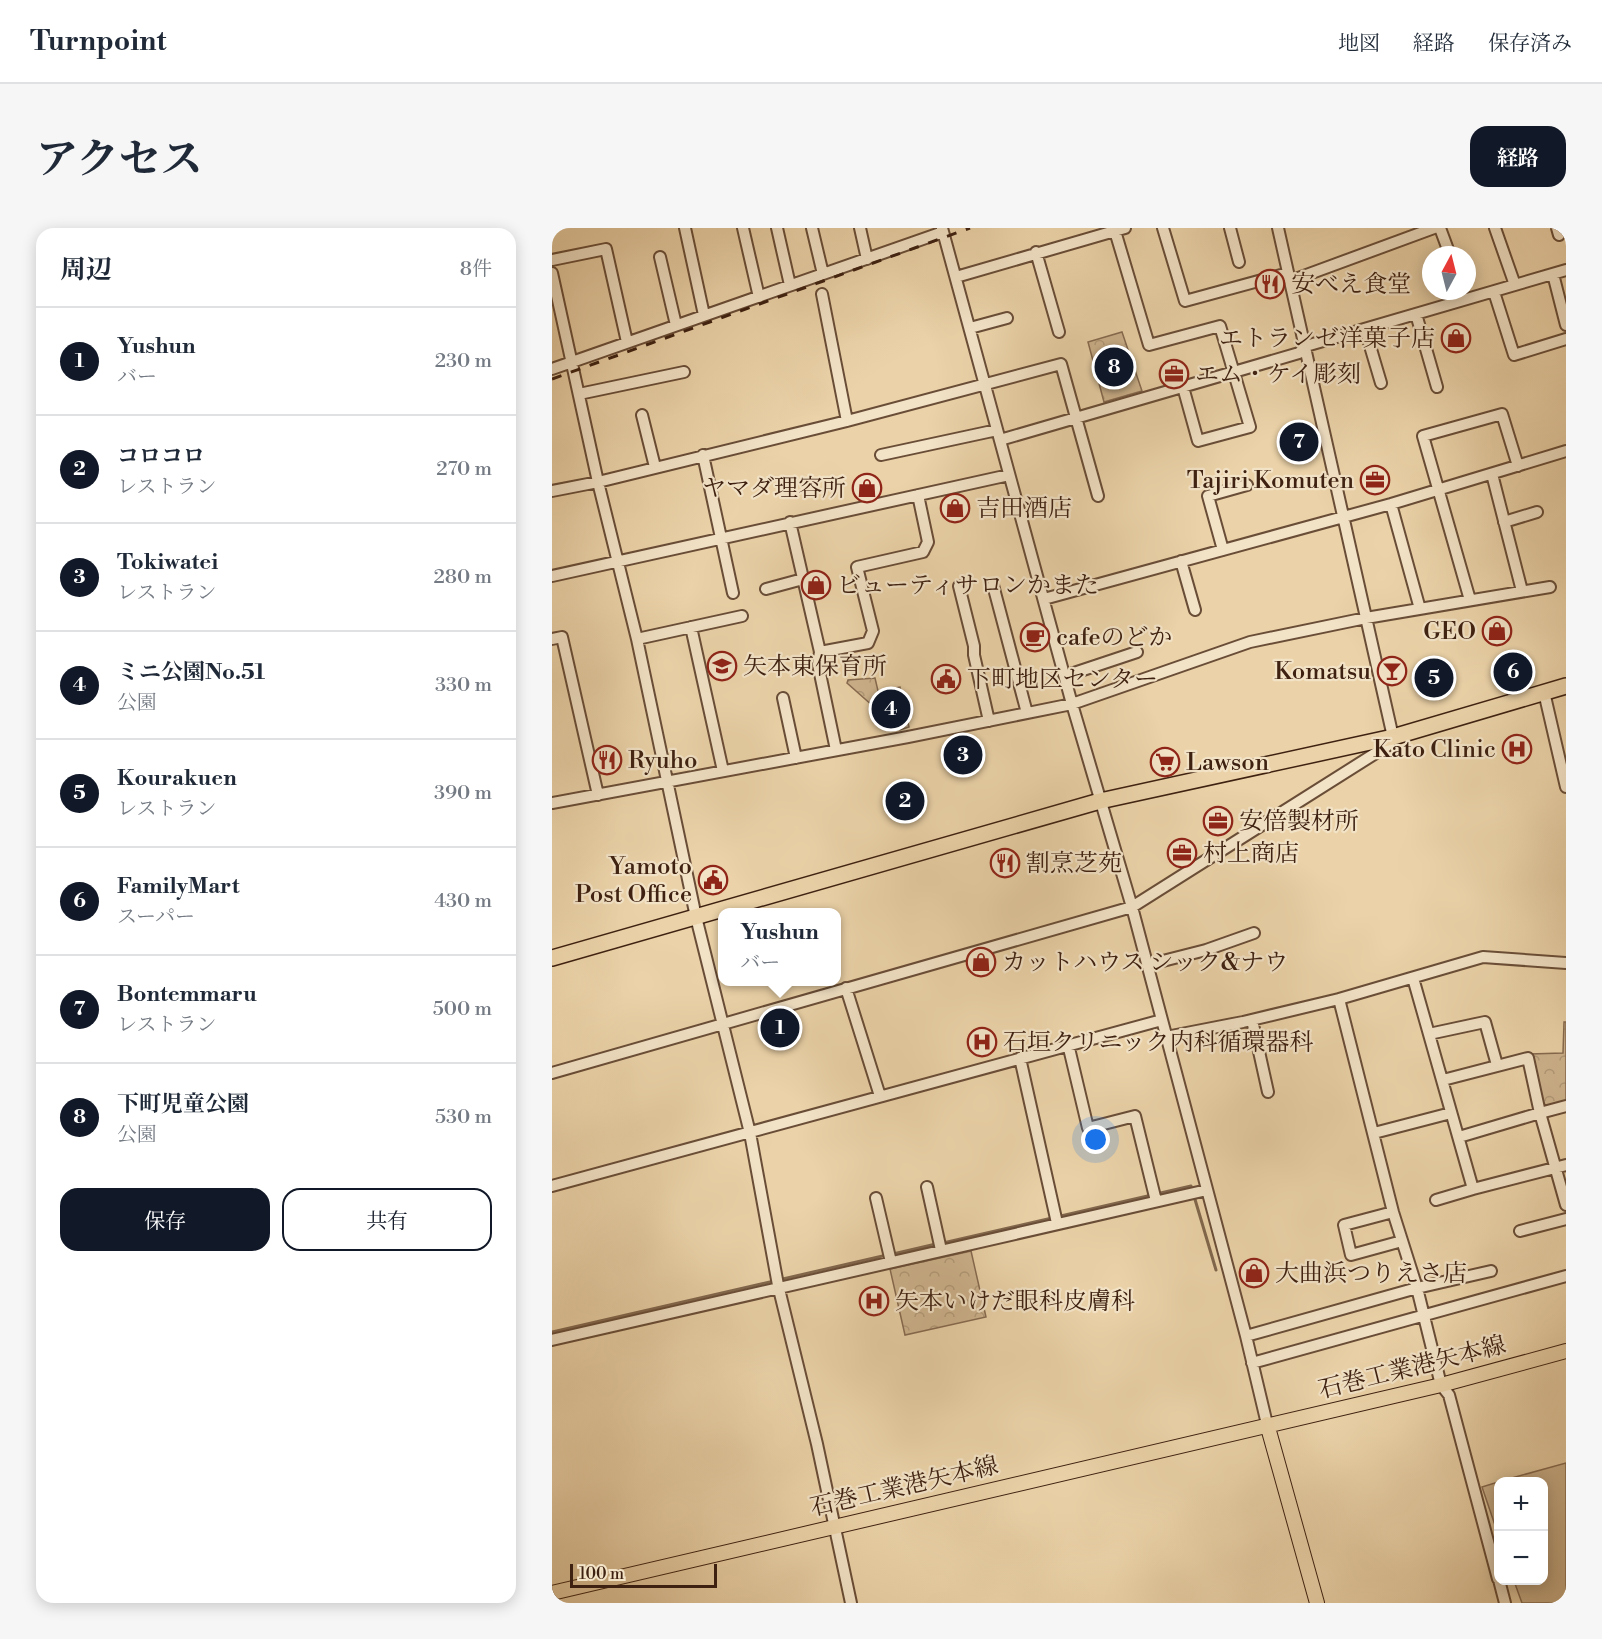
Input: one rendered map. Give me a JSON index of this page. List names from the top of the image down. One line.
{"streets":{"main road":["石巻工業港矢本線"]},"places":{"restaurant":["安べえ食堂","Ryuho","割烹芝苑"],"shop":["エトランゼ洋菓子店","ヤマダ理容所","吉田酒店","ビューティサロンかまた","GEO","カットハウス シック&ナウ","大曲浜つりえさ店"],"office":["エム・ケイ彫刻","Tajiri Komuten","安倍製材所","村上商店"],"cafe":["cafeのどか"],"school or university":["矢本東保育所"],"bar":["Komatsu"],"public building":["下町地区センター","Yamoto Post Office"],"hospital":["Kato Clinic","石垣クリニック内科循環器科","矢本いけだ眼科皮膚科"],"supermarket":["Lawson"]},"scale_bar":"100 m","north":"top","page":{"header":"Turnpoint","nav":["地図","経路","保存済み"],"title":"アクセス","buttons":["経路",["保存","共有"]],"heading":["周辺","8件"],"list":[{"mark":"1","name":"Yushun","note":"バー","value":"230 m"},{"mark":"2","name":"コロコロ","note":"レストラン","value":"270 m"},{"mark":"3","name":"Tokiwatei","note":"レストラン","value":"280 m"},{"mark":"4","name":"ミニ公園No.51","note":"公園","value":"330 m"},{"mark":"5","name":"Kourakuen","note":"レストラン","value":"390 m"},{"mark":"6","name":"FamilyMart","note":"スーパー","value":"430 m"},{"mark":"7","name":"Bontemmaru","note":"レストラン","value":"500 m"},{"mark":"8","name":"下町児童公園","note":"公園","value":"530 m"}],"pins":["8","7","6","5","4","3","2","1"],"popup":["Yushun","バー"],"map_buttons":["+","−"],"scale":"100 m"}}
